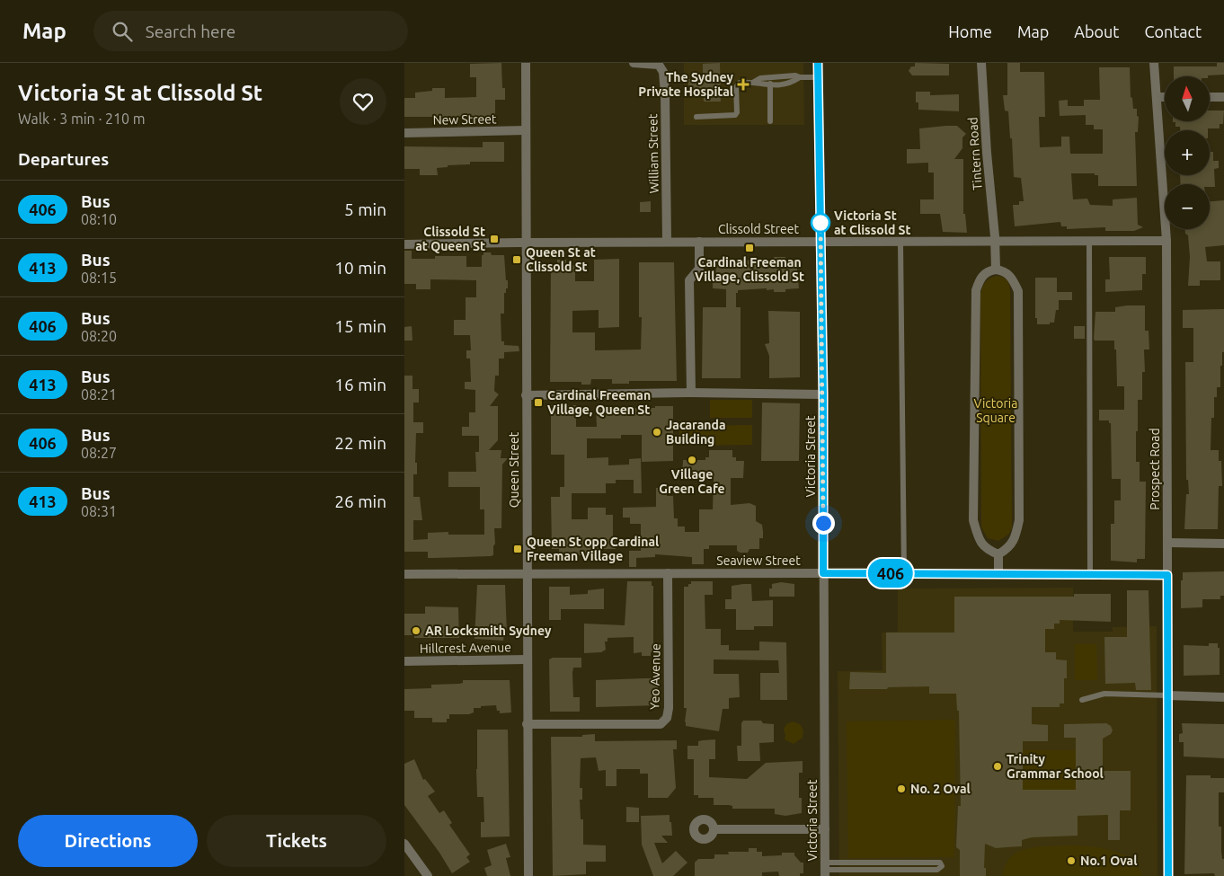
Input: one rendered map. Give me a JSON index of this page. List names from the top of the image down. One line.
{"streets":{"street":["New Street","William Street","Tintern Road","Clissold Street","Victoria Street","Prospect Road","Queen Street","Seaview Street","Hillcrest Avenue","Yeo Avenue"]},"crossings":[["New Street","Queen Street"],["William Street","Clissold Street"],["Tintern Road","Clissold Street"],["Clissold Street","Victoria Street"],["Clissold Street","Prospect Road"],["Clissold Street","Queen Street"],["Victoria Street","Seaview Street"],["Prospect Road","Seaview Street"],["Queen Street","Seaview Street"],["Queen Street","Hillcrest Avenue"],["Queen Street","Yeo Avenue"],["Seaview Street","Yeo Avenue"]],"parks":["Victoria Square"],"places":{"health":["The Sydney Private Hospital"],"other":["Victoria St at Clissold St","Jacaranda Building","Village Green Cafe","AR Locksmith Sydney","Trinity Grammar School","No. 2 Oval","No.1 Oval"],"transit":["Clissold St at Queen St","Cardinal Freeman Village, Clissold St","Queen St at Clissold St","Cardinal Freeman Village, Queen St","Queen St opp Cardinal Freeman Village"]},"lines":["bus line 406"],"north":"top","page":{"header":"Map","search":"Search here","nav":["Home","Map","About","Contact"],"heading":[["Victoria St at Clissold St","Walk · 3 min · 210 m"],"Departures"],"on_map":"406","map_buttons":["+","−"],"list":[{"mark":"406","name":"Bus","note":"08:10","value":"5 min"},{"mark":"413","name":"Bus","note":"08:15","value":"10 min"},{"mark":"406","name":"Bus","note":"08:20","value":"15 min"},{"mark":"413","name":"Bus","note":"08:21","value":"16 min"},{"mark":"406","name":"Bus","note":"08:27","value":"22 min"},{"mark":"413","name":"Bus","note":"08:31","value":"26 min"}],"buttons":["Directions","Tickets"]}}
